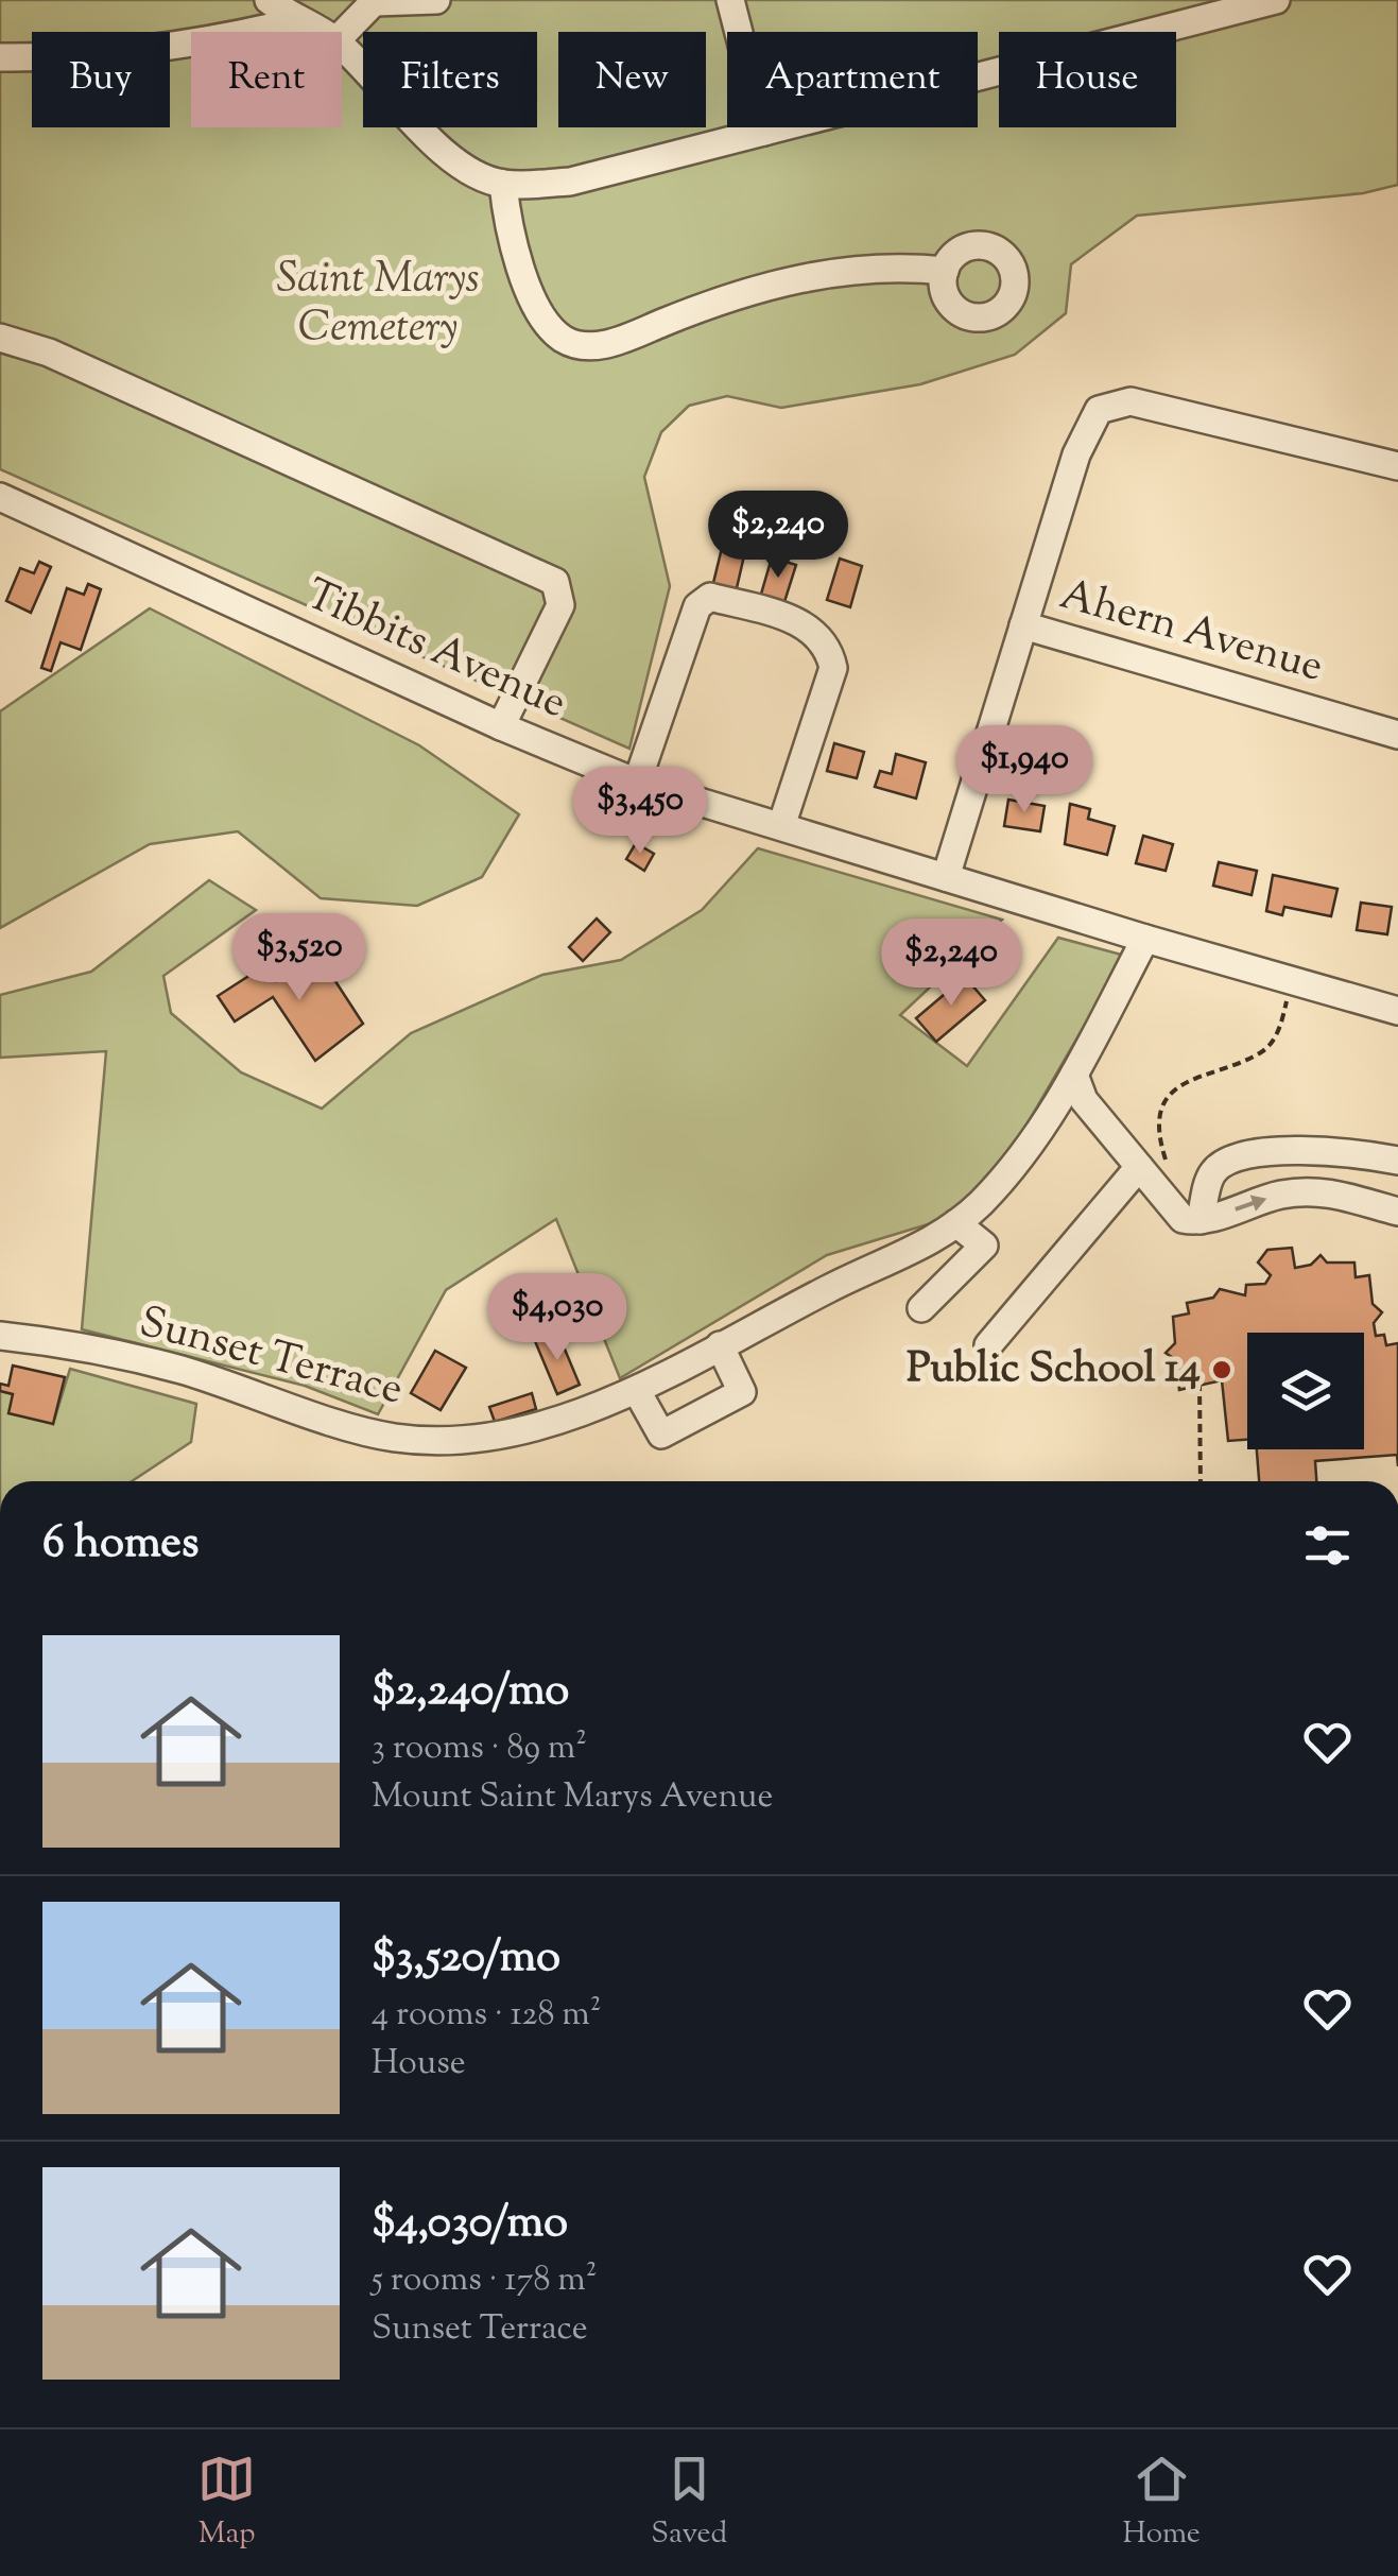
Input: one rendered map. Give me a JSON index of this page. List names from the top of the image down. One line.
{"streets":{"street":["Ahern Avenue","Tibbits Avenue","Sunset Terrace"]},"crossings":[["Tibbits Avenue","Sunset Terrace"]],"parks":["Saint Marys Cemetery"],"places":["Public School 14"],"page":{"chip":["Buy","Rent","Filters","New","Apartment","House"],"price":["$2,240","$1,940","$3,450","$3,520","$2,240","$4,030"],"heading":"6 homes","list":[{"name":"$2,240/mo","note":"3 rooms · 89 m² · Mount Saint Marys Avenue"},{"name":"$3,520/mo","note":"4 rooms · 128 m² · House"},{"name":"$4,030/mo","note":"5 rooms · 178 m² · Sunset Terrace"}],"tabs":["Map","Saved","Home"]}}
